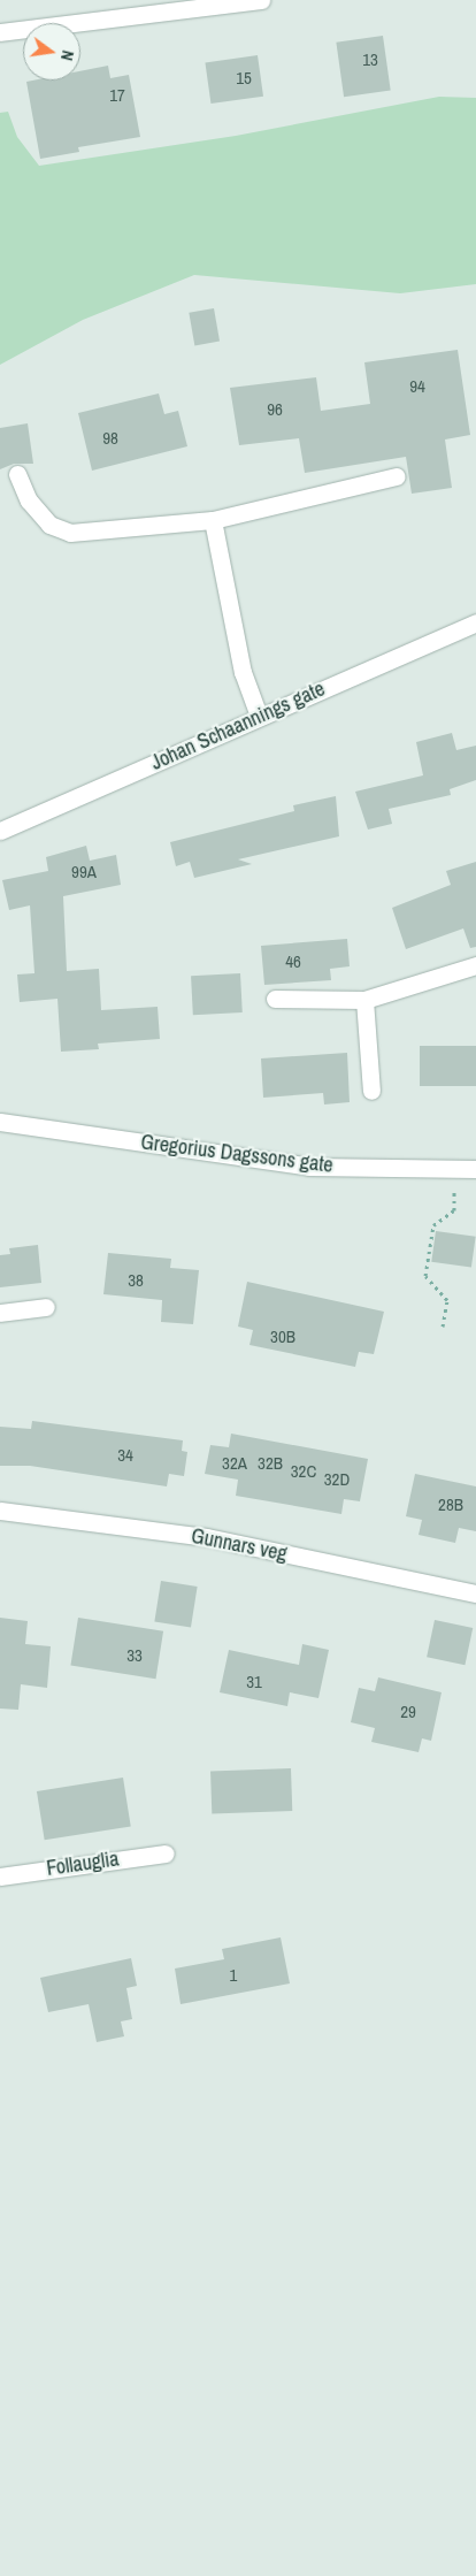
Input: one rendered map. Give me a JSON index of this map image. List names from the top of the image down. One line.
{"streets":{"street":["Johan Schaannings gate","Gregorius Dagssons gate","Gunnars veg","Follauglia"]},"house_numbers":["13","15","17","94","96","98","99A","46","38","30B","34","32A","32B","32C","32D","28B","33","31","29","1"],"north":"right"}
